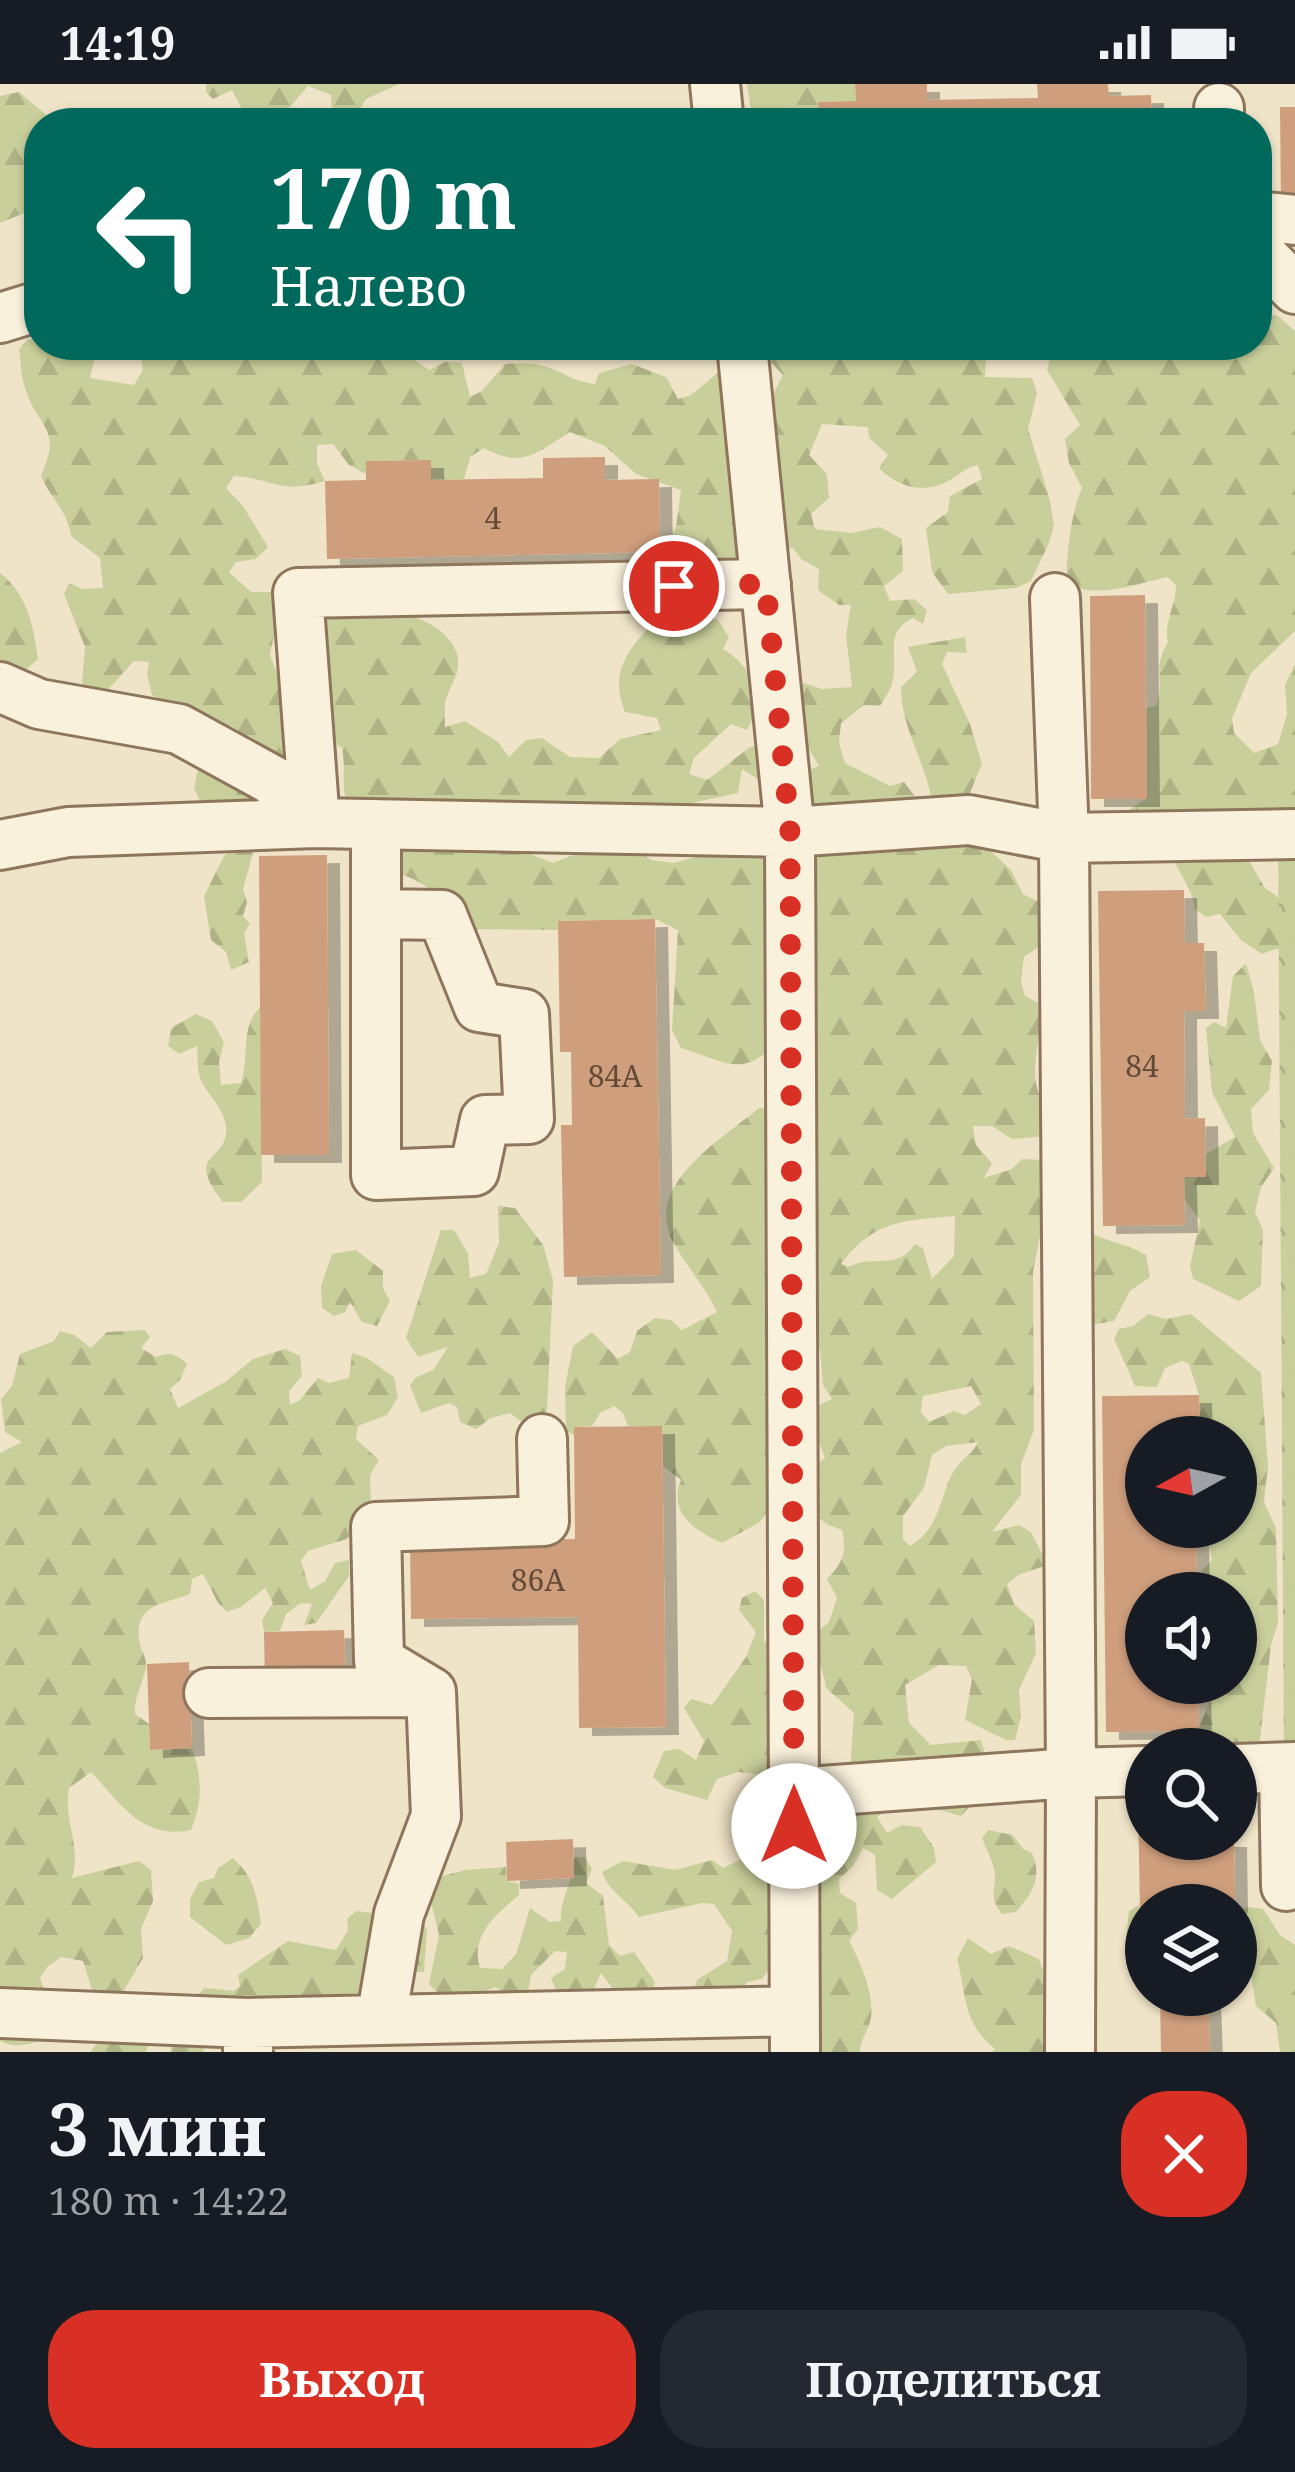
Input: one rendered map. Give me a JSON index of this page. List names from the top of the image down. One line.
{"house_numbers":["4","84","84А","86А"],"north":"left","page":{"status":"14:19","turn":["170 m","Налево"],"heading":["3 мин","180 m · 14:22"],"buttons":["Выход","Поделиться"]}}
